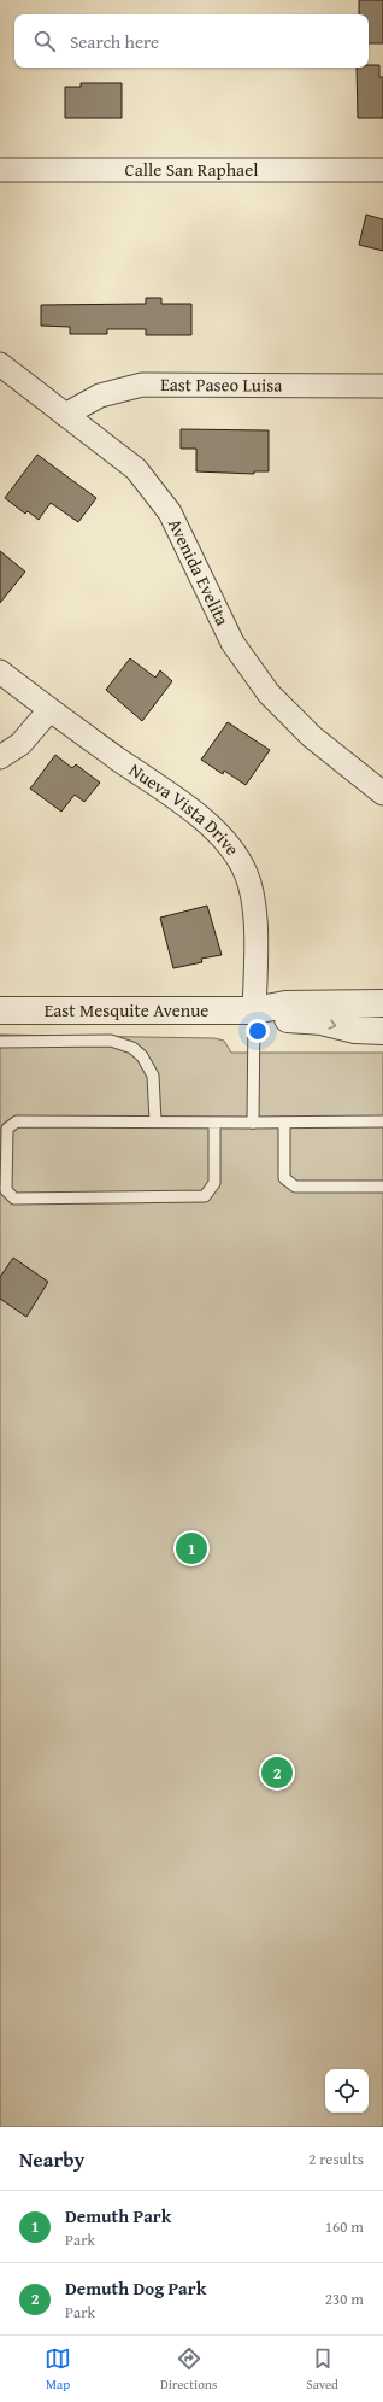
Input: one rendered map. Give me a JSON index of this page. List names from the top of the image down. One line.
{"streets":{"street":["Calle San Raphael","East Paseo Luisa","Avenida Evelita","Nueva Vista Drive","East Mesquite Avenue"]},"crossings":[["East Paseo Luisa","Avenida Evelita"],["Nueva Vista Drive","East Mesquite Avenue"]],"page":{"search":"Search here","pins":["1","2"],"heading":["Nearby","2 results"],"list":[{"mark":"1","name":"Demuth Park","note":"Park","value":"160 m"},{"mark":"2","name":"Demuth Dog Park","note":"Park","value":"230 m"}],"nav":["Map","Directions","Saved"]}}
